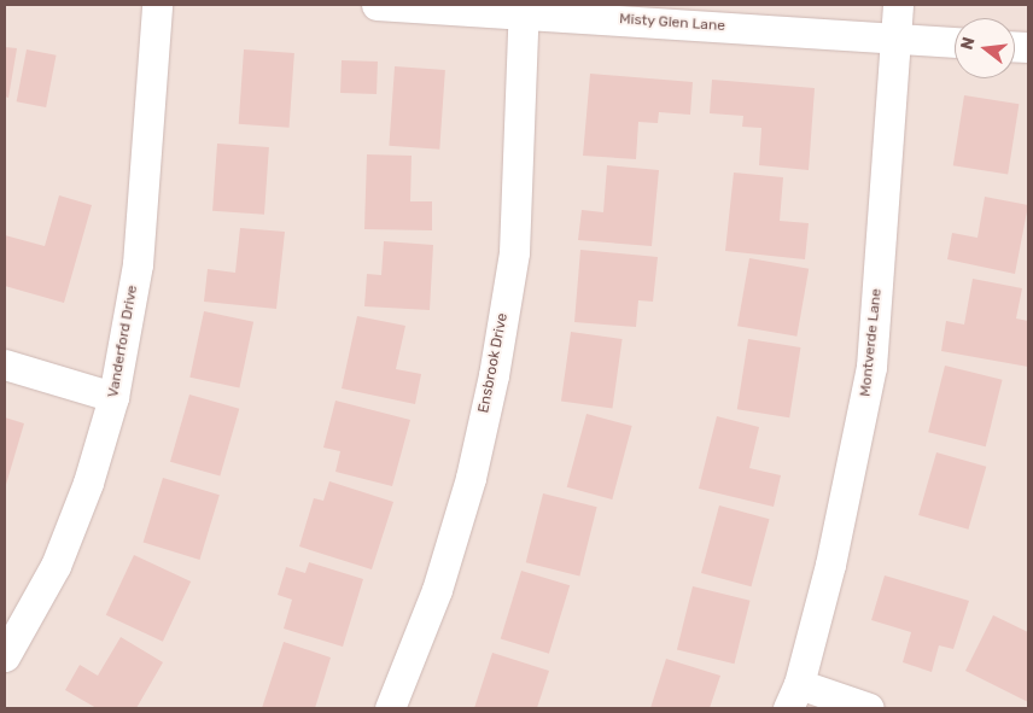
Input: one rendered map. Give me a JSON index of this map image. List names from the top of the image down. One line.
{"streets":{"street":["Misty Glen Lane","Vanderford Drive","Montverde Lane","Ensbrook Drive"]},"crossings":[["Misty Glen Lane","Montverde Lane"],["Misty Glen Lane","Ensbrook Drive"]],"north":"left"}
